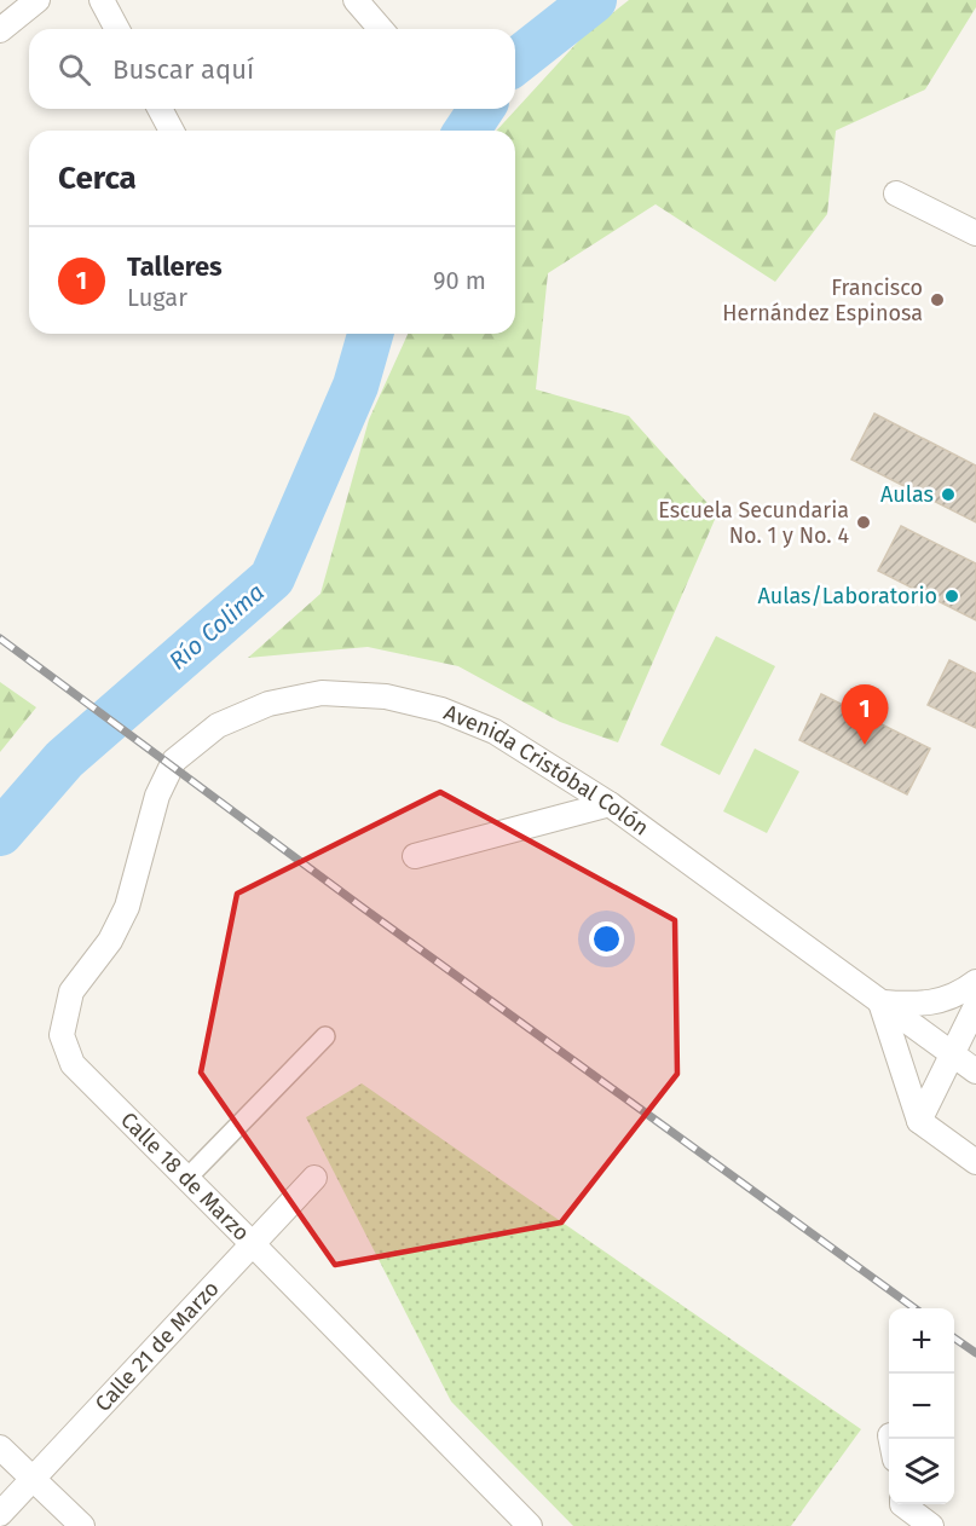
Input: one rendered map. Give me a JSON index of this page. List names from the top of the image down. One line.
{"streets":{"street":["Avenida Cristóbal Colón","Calle 18 de Marzo","Calle 21 de Marzo"]},"crossings":[["Avenida Cristóbal Colón","Calle 18 de Marzo"],["Calle 18 de Marzo","Calle 21 de Marzo"]],"water":["Río Colima"],"places":["Francisco Hernández Espinosa","Aulas","Escuela Secundaria No. 1 y No. 4","Aulas/Laboratorio"],"page":{"search":"Buscar aquí","heading":"Cerca","list":[{"mark":"1","name":"Talleres","note":"Lugar","value":"90 m"}],"pins":"1","map_buttons":["+","−"]}}
